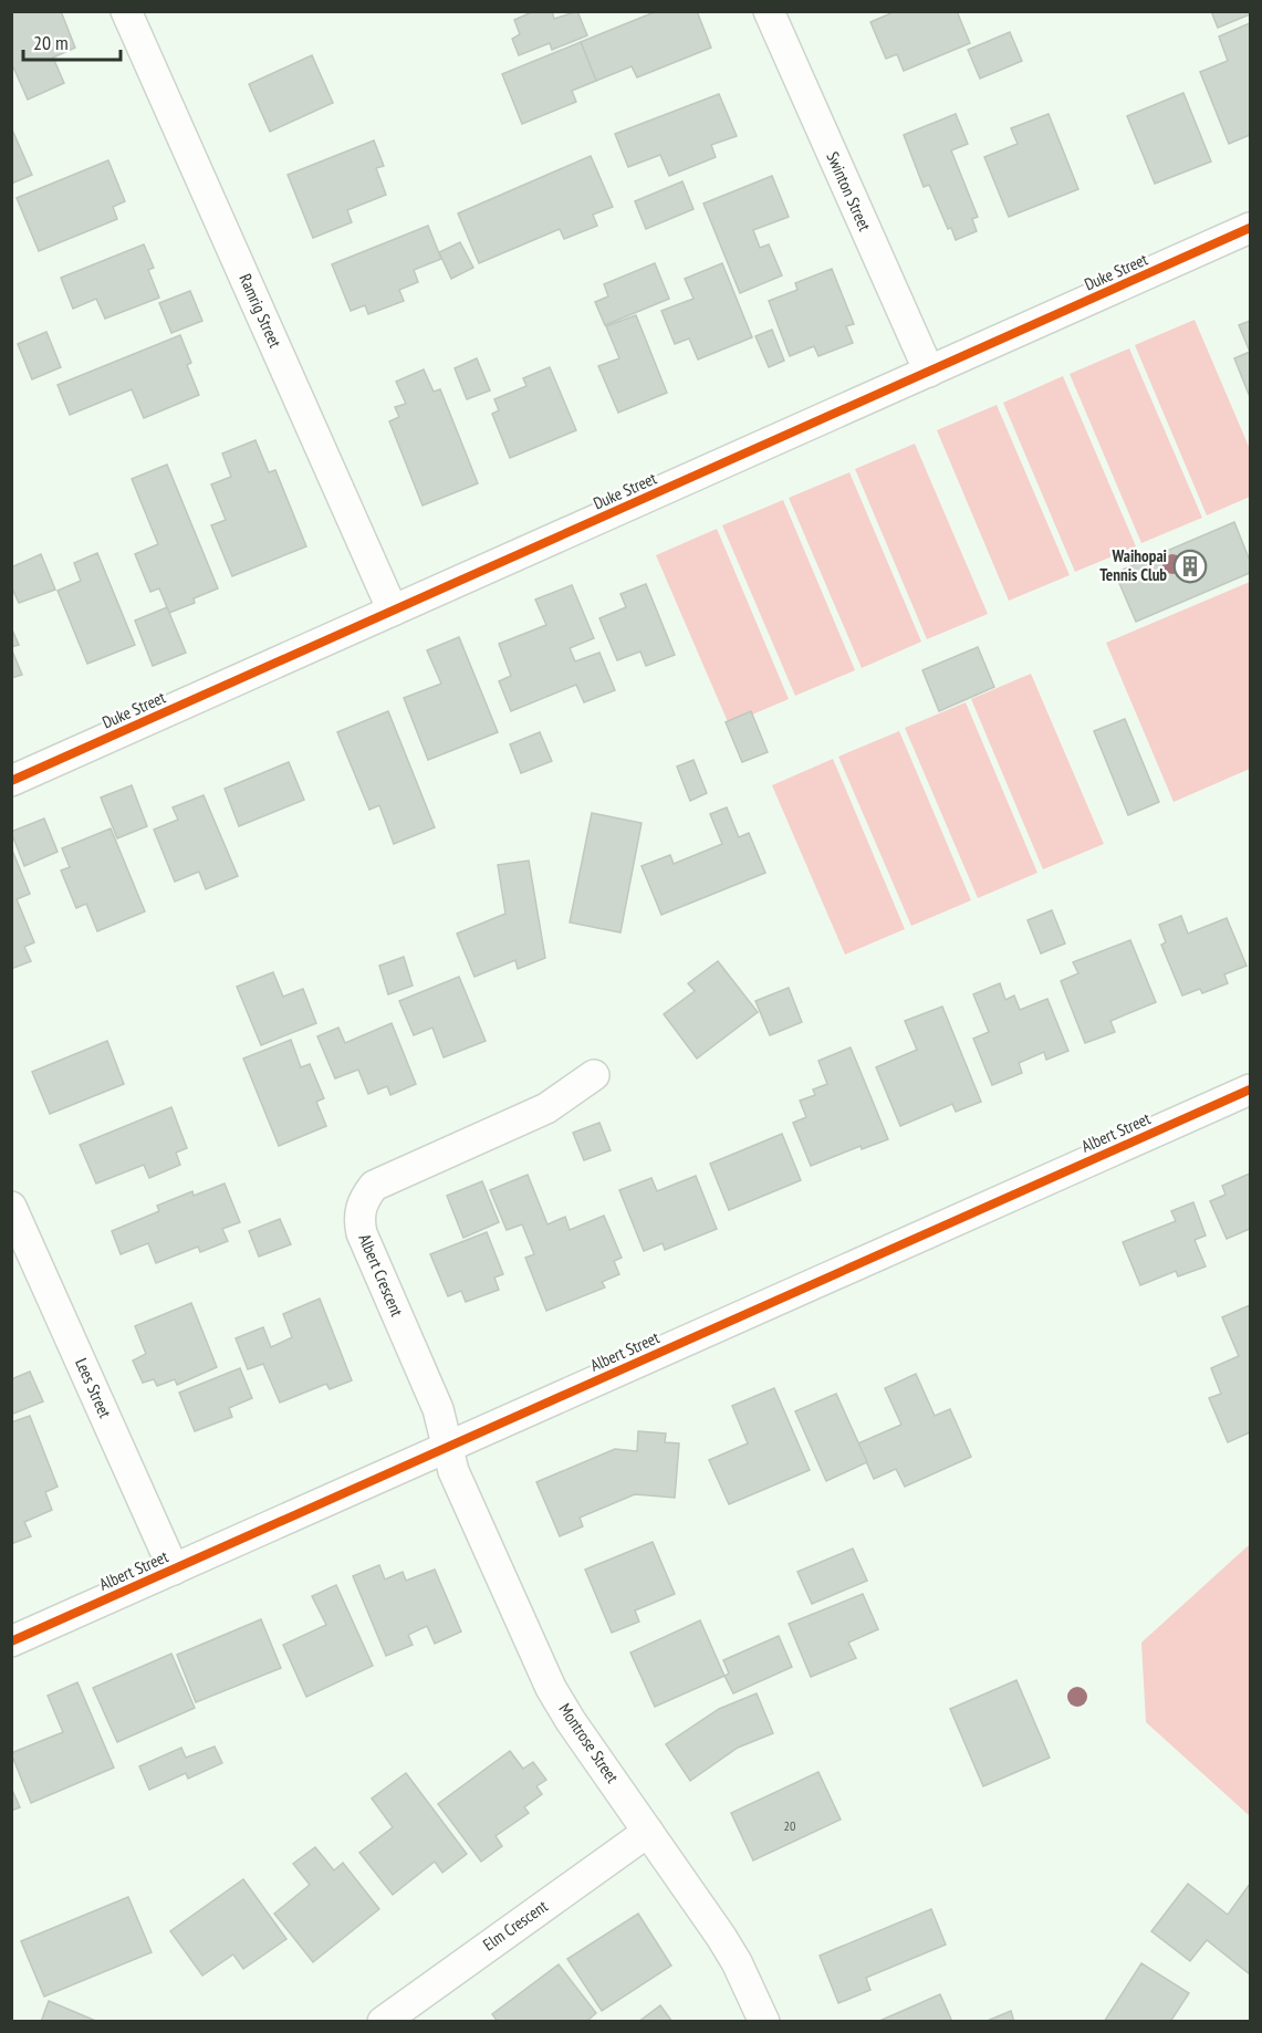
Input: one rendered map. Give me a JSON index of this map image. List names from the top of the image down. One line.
{"streets":{"street":["Swinton Street","Duke Street","Ramrig Street","Albert Street","Albert Crescent","Lees Street","Montrose Street","Elm Crescent"]},"crossings":[["Swinton Street","Duke Street"],["Duke Street","Ramrig Street"],["Albert Street","Albert Crescent"],["Albert Street","Lees Street"],["Albert Street","Montrose Street"],["Albert Crescent","Montrose Street"],["Montrose Street","Elm Crescent"]],"places":{"building":["Waihopai Tennis Club"]},"house_numbers":["20"],"scale_bar":"20 m"}
